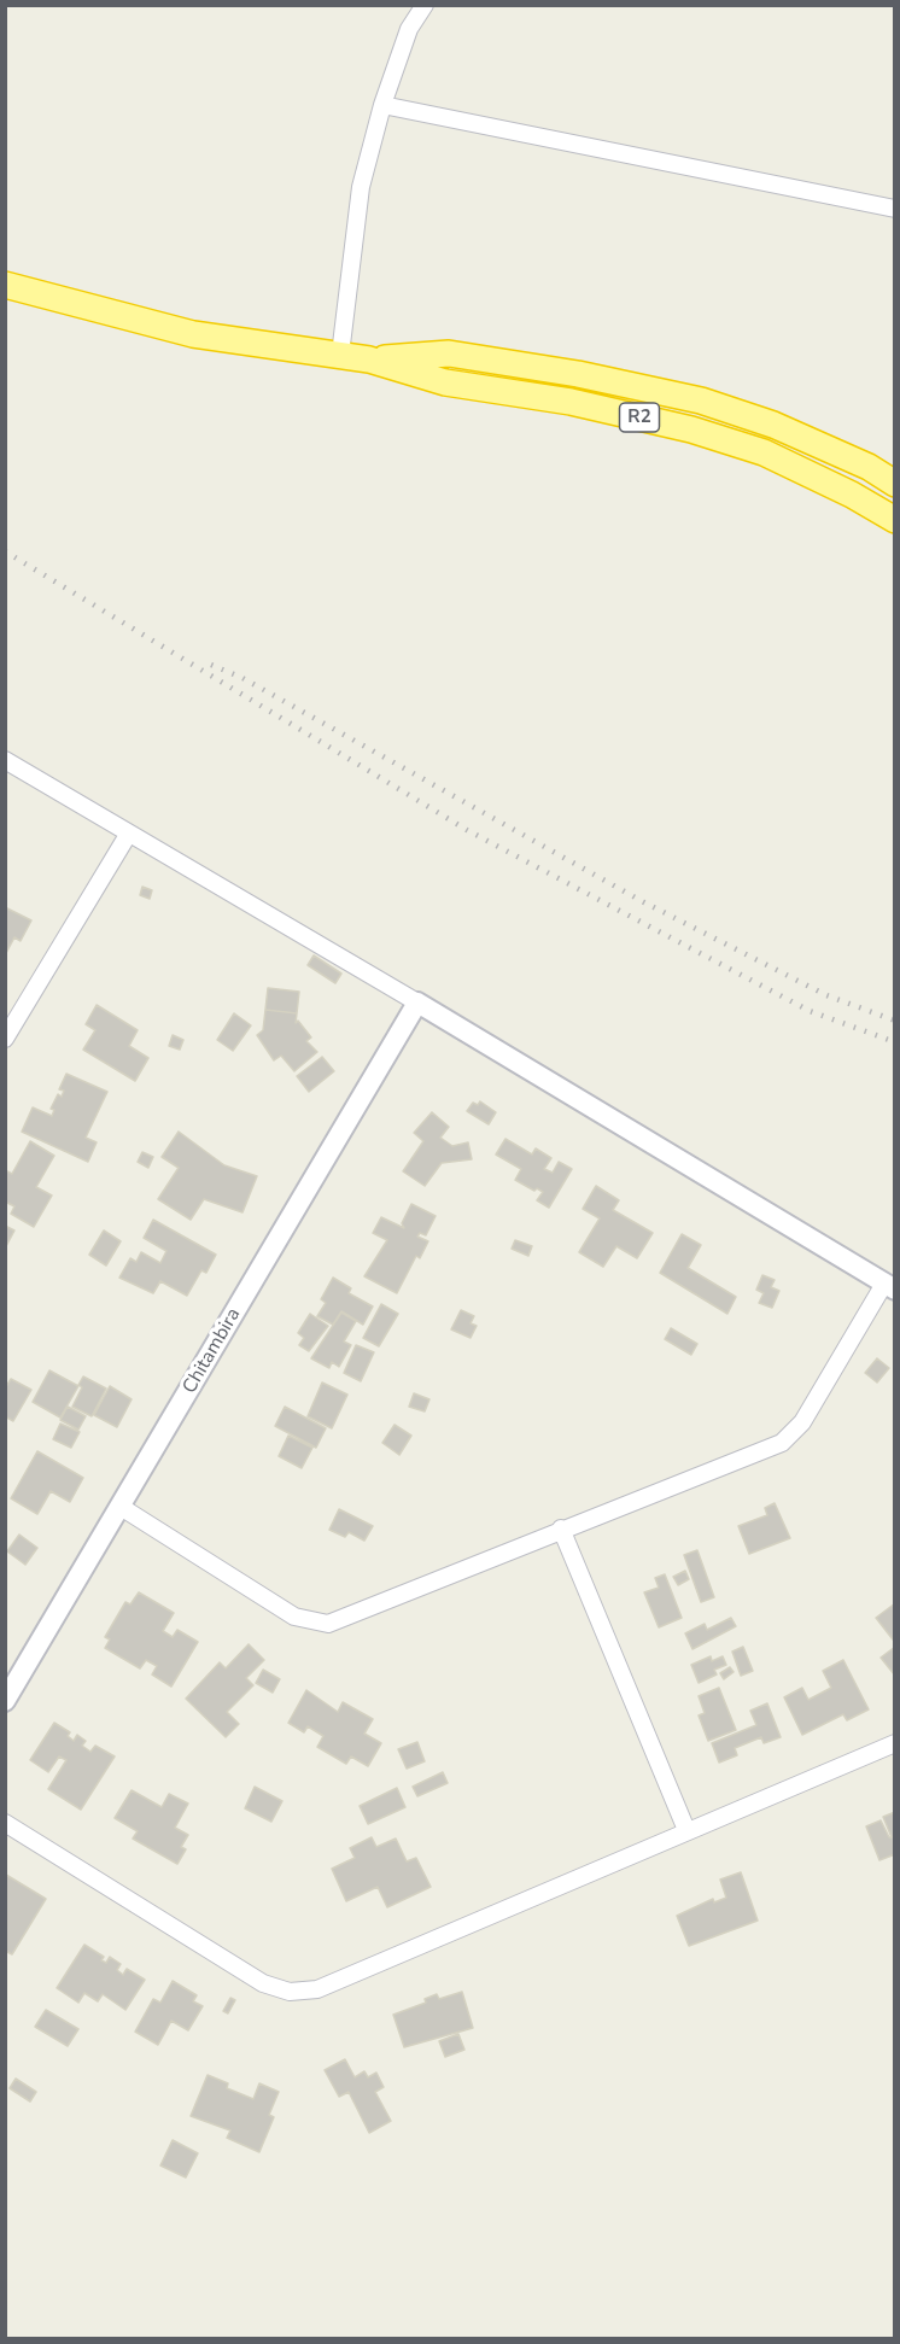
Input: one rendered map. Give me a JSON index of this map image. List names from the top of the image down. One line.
{"streets":{"highway":["R2"],"street":["Chitambira"]}}
